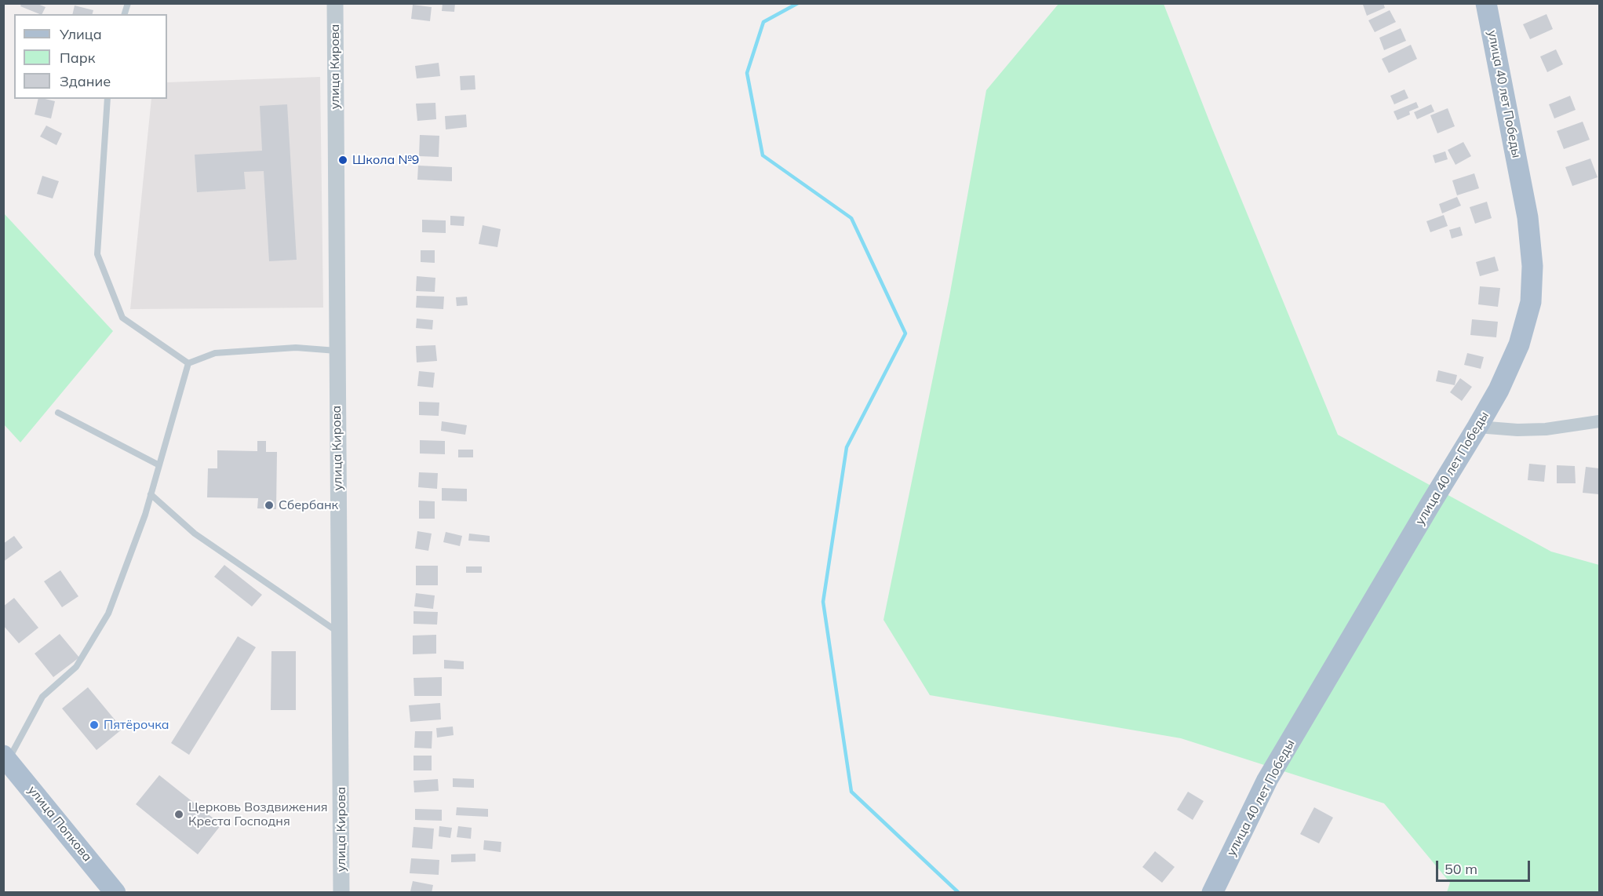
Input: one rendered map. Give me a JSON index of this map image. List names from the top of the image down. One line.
{"streets":{"main road":["улица 40 лет Победы","улица Попкова"],"street":["улица Кирова"]},"places":["Школа №9","Сбербанк","Пятёрочка","Церковь Воздвижения Креста Господня"],"legend":["Улица","Парк","Здание"],"scale_bar":"50 m"}
